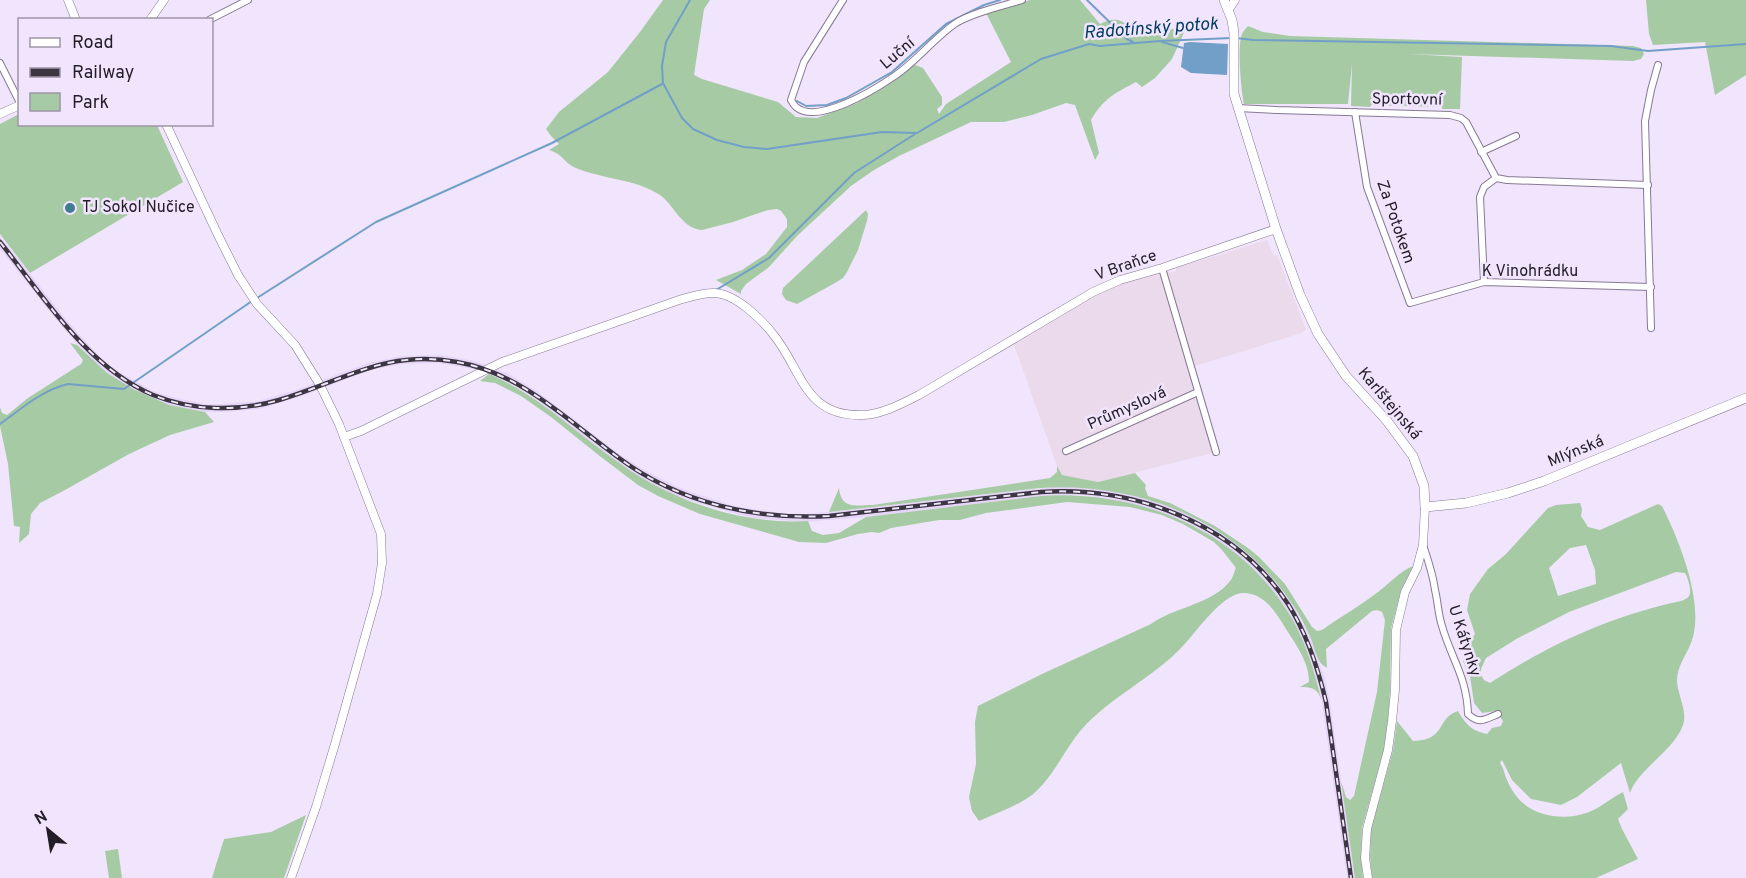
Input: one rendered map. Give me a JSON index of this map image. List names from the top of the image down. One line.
{"streets":{"main road":["Karlštejnská","Mlýnská"],"street":["Luční","Sportovní","Za Potokem","V Braňce","K Vinohrádku","Průmyslová","U Kátynky"]},"crossings":[["Sportovní","Za Potokem"],["Sportovní","Karlštejnská"],["Za Potokem","K Vinohrádku"],["V Braňce","Karlštejnská"],["Karlštejnská","Mlýnská"],["Karlštejnská","U Kátynky"]],"water":["Radotínský potok"],"places":["TJ Sokol Nučice"],"legend":["Road","Railway","Park"],"north":"top left"}
